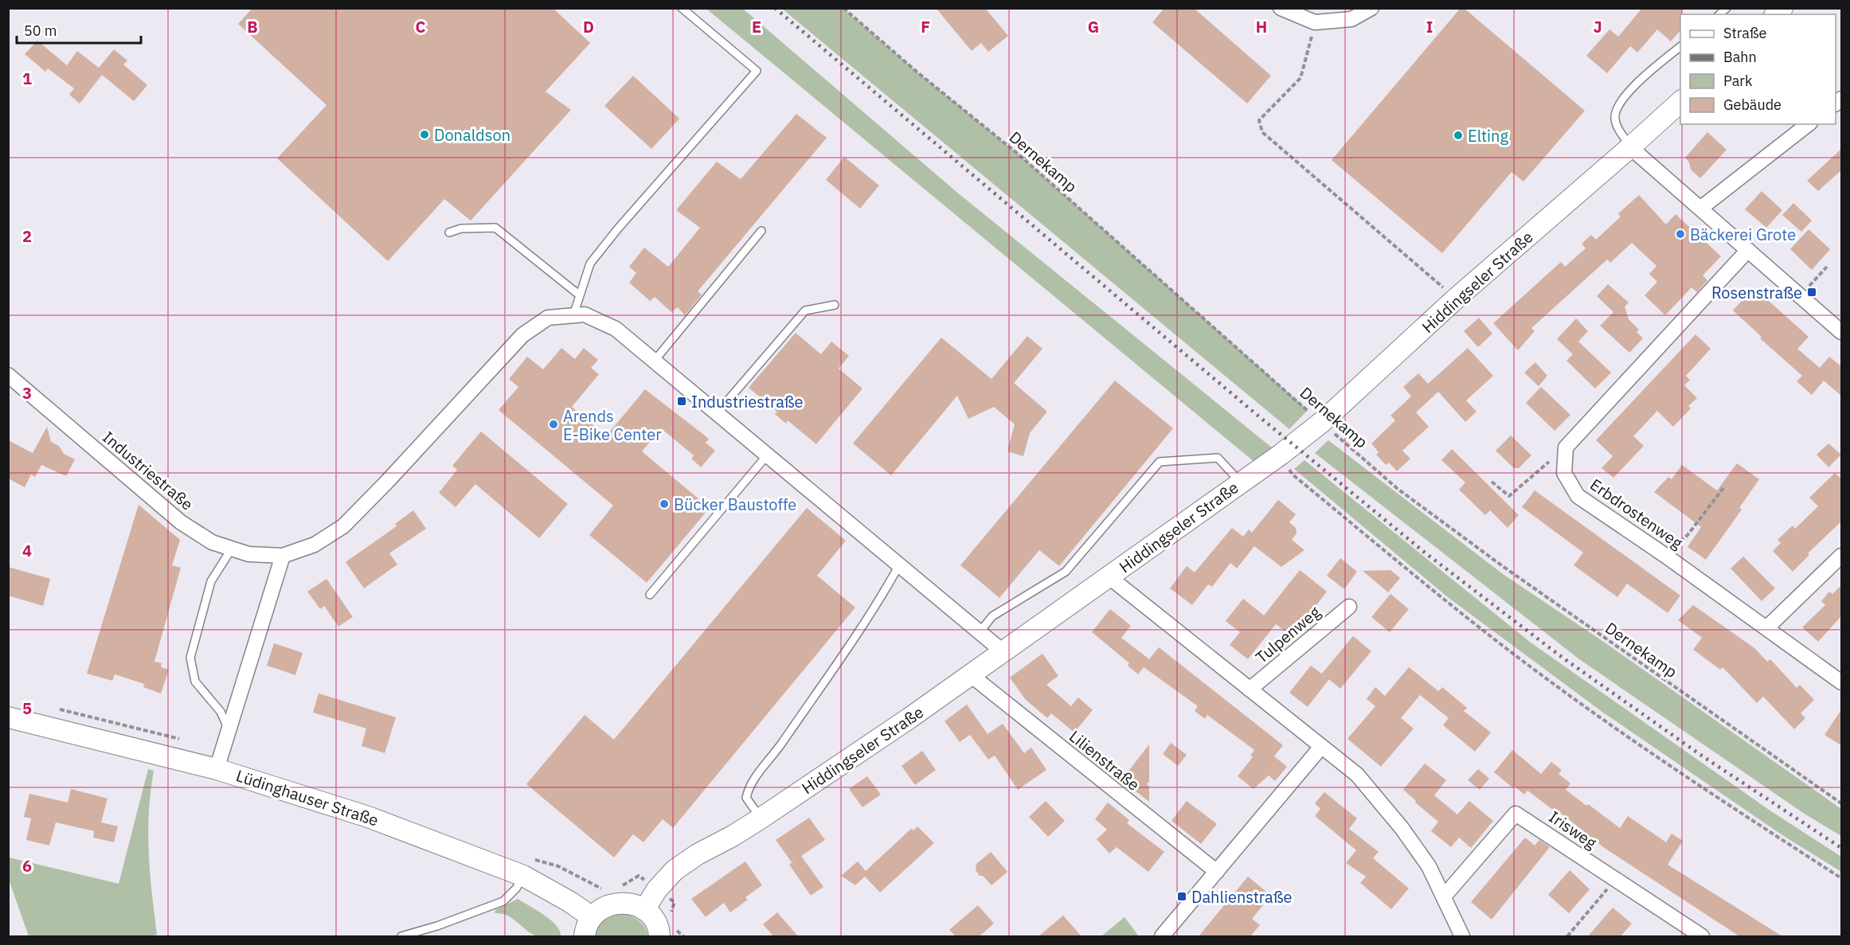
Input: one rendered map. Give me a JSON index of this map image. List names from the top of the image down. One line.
{"streets":{"street":["Hiddingseler Straße","Industriestraße","Erbdrostenweg","Tulpenweg","Lilienstraße","Lüdinghauser Straße","Irisweg"],"path":["Dernekamp"]},"crossings":[["Dernekamp","Hiddingseler Straße"],["Hiddingseler Straße","Industriestraße"],["Hiddingseler Straße","Lilienstraße"]],"places":{"other":["Donaldson","Elting","Bäckerei Grote","Arends E-Bike Center","Bücker Baustoffe"],"transit":["Rosenstraße","Industriestraße","Dahlienstraße"]},"legend":["Straße","Bahn","Park","Gebäude"],"scale_bar":"50 m","grid":{"columns":["B","C","D","E","F","G","H","I","J"],"rows":["1","2","3","4","5","6"]}}
